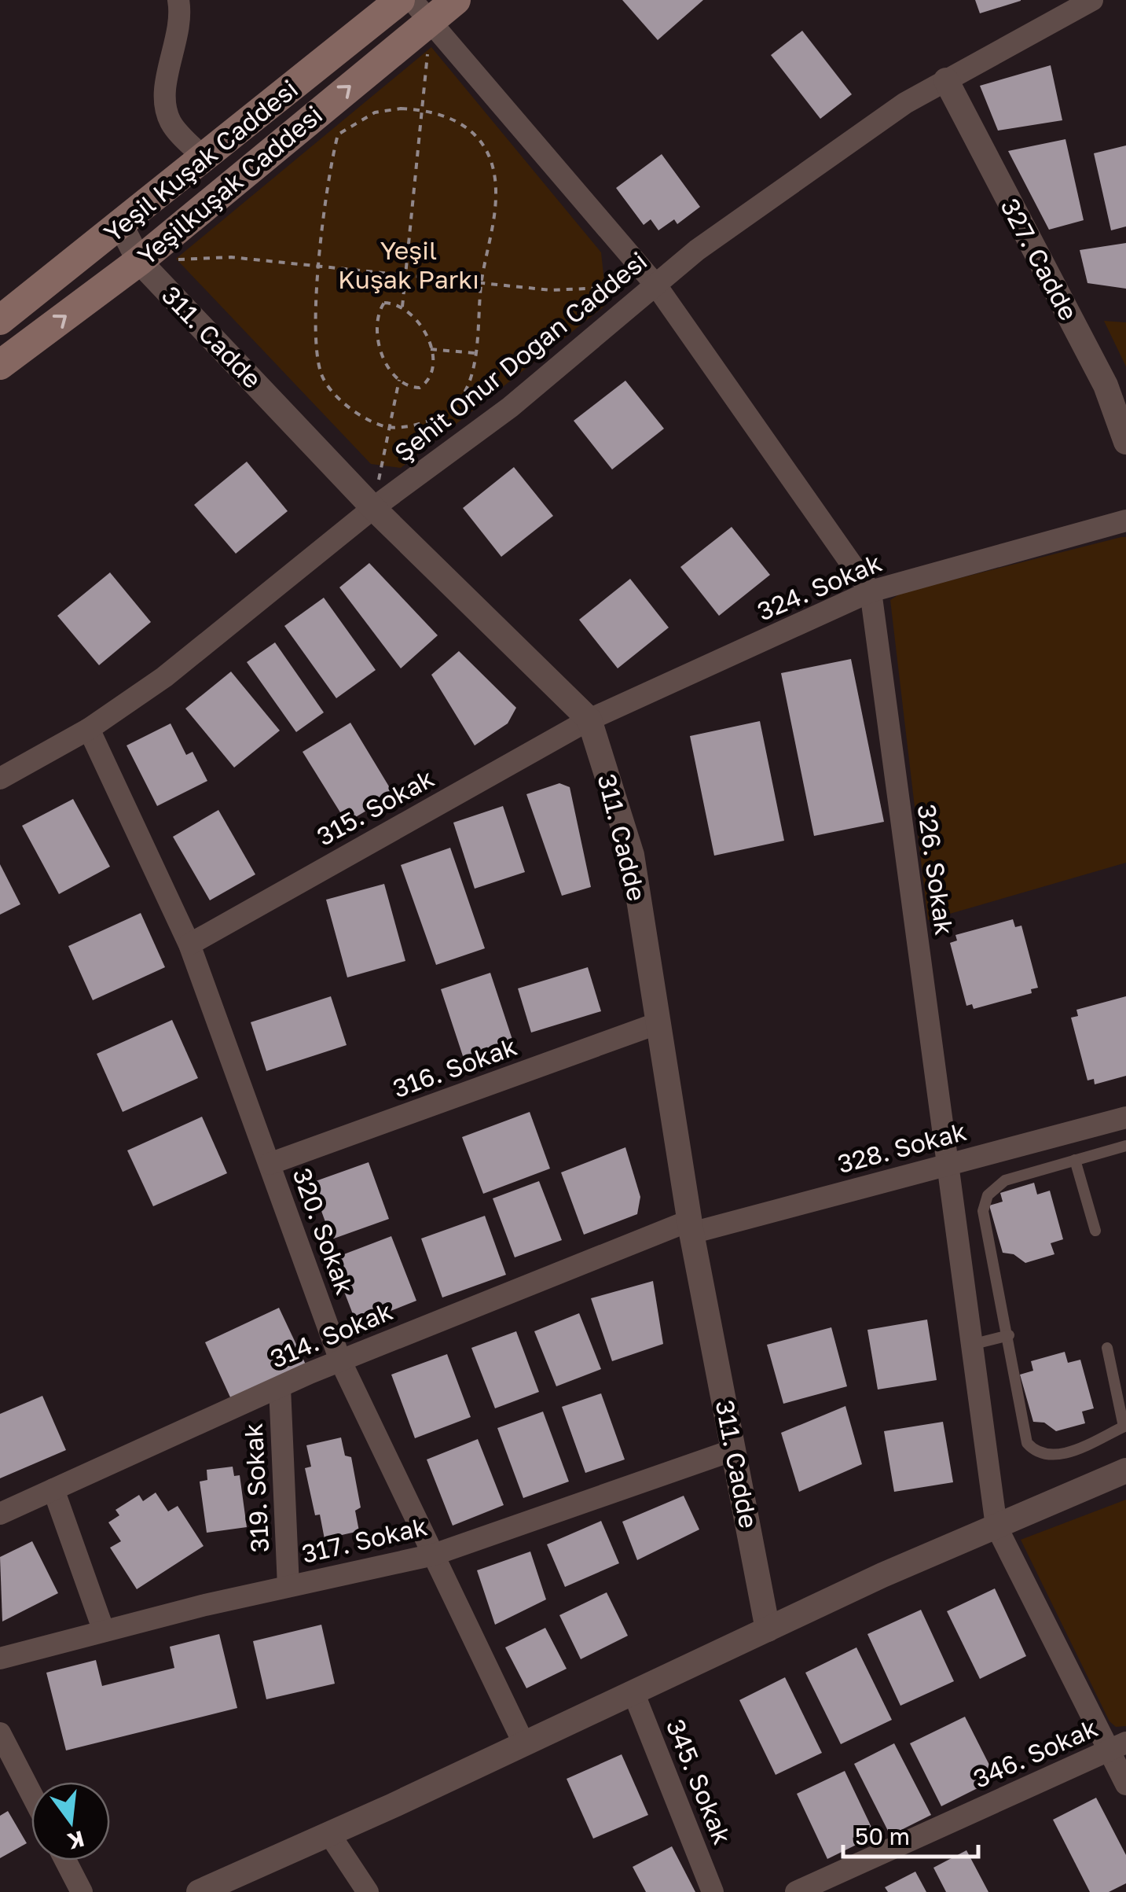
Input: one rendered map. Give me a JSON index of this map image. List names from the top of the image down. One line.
{"streets":{"main road":["Yeşil Kuşak Caddesi","Yeşilkuşak Caddesi"],"street":["327. Cadde","311. Cadde","Şehit Onur Doğan Caddesi","324. Sokak","315. Sokak","326. Sokak","316. Sokak","328. Sokak","320. Sokak","314. Sokak","319. Sokak","317. Sokak","346. Sokak","345. Sokak"]},"crossings":[["Yeşil Kuşak Caddesi","311. Cadde"],["Yeşilkuşak Caddesi","311. Cadde"],["Yeşilkuşak Caddesi","326. Sokak"],["327. Cadde","Şehit Onur Doğan Caddesi"],["311. Cadde","Şehit Onur Doğan Caddesi"],["311. Cadde","324. Sokak"],["311. Cadde","315. Sokak"],["311. Cadde","316. Sokak"],["311. Cadde","328. Sokak"],["311. Cadde","314. Sokak"],["311. Cadde","317. Sokak"],["Şehit Onur Doğan Caddesi","326. Sokak"],["Şehit Onur Doğan Caddesi","320. Sokak"],["324. Sokak","315. Sokak"],["324. Sokak","326. Sokak"],["315. Sokak","320. Sokak"],["326. Sokak","328. Sokak"],["326. Sokak","346. Sokak"],["316. Sokak","320. Sokak"],["328. Sokak","314. Sokak"],["320. Sokak","314. Sokak"],["320. Sokak","317. Sokak"],["314. Sokak","319. Sokak"],["319. Sokak","317. Sokak"]],"one_way":["Yeşilkuşak Caddesi"],"parks":["Yeşil Kuşak Parkı"],"scale_bar":"50 m","north":"bottom"}
